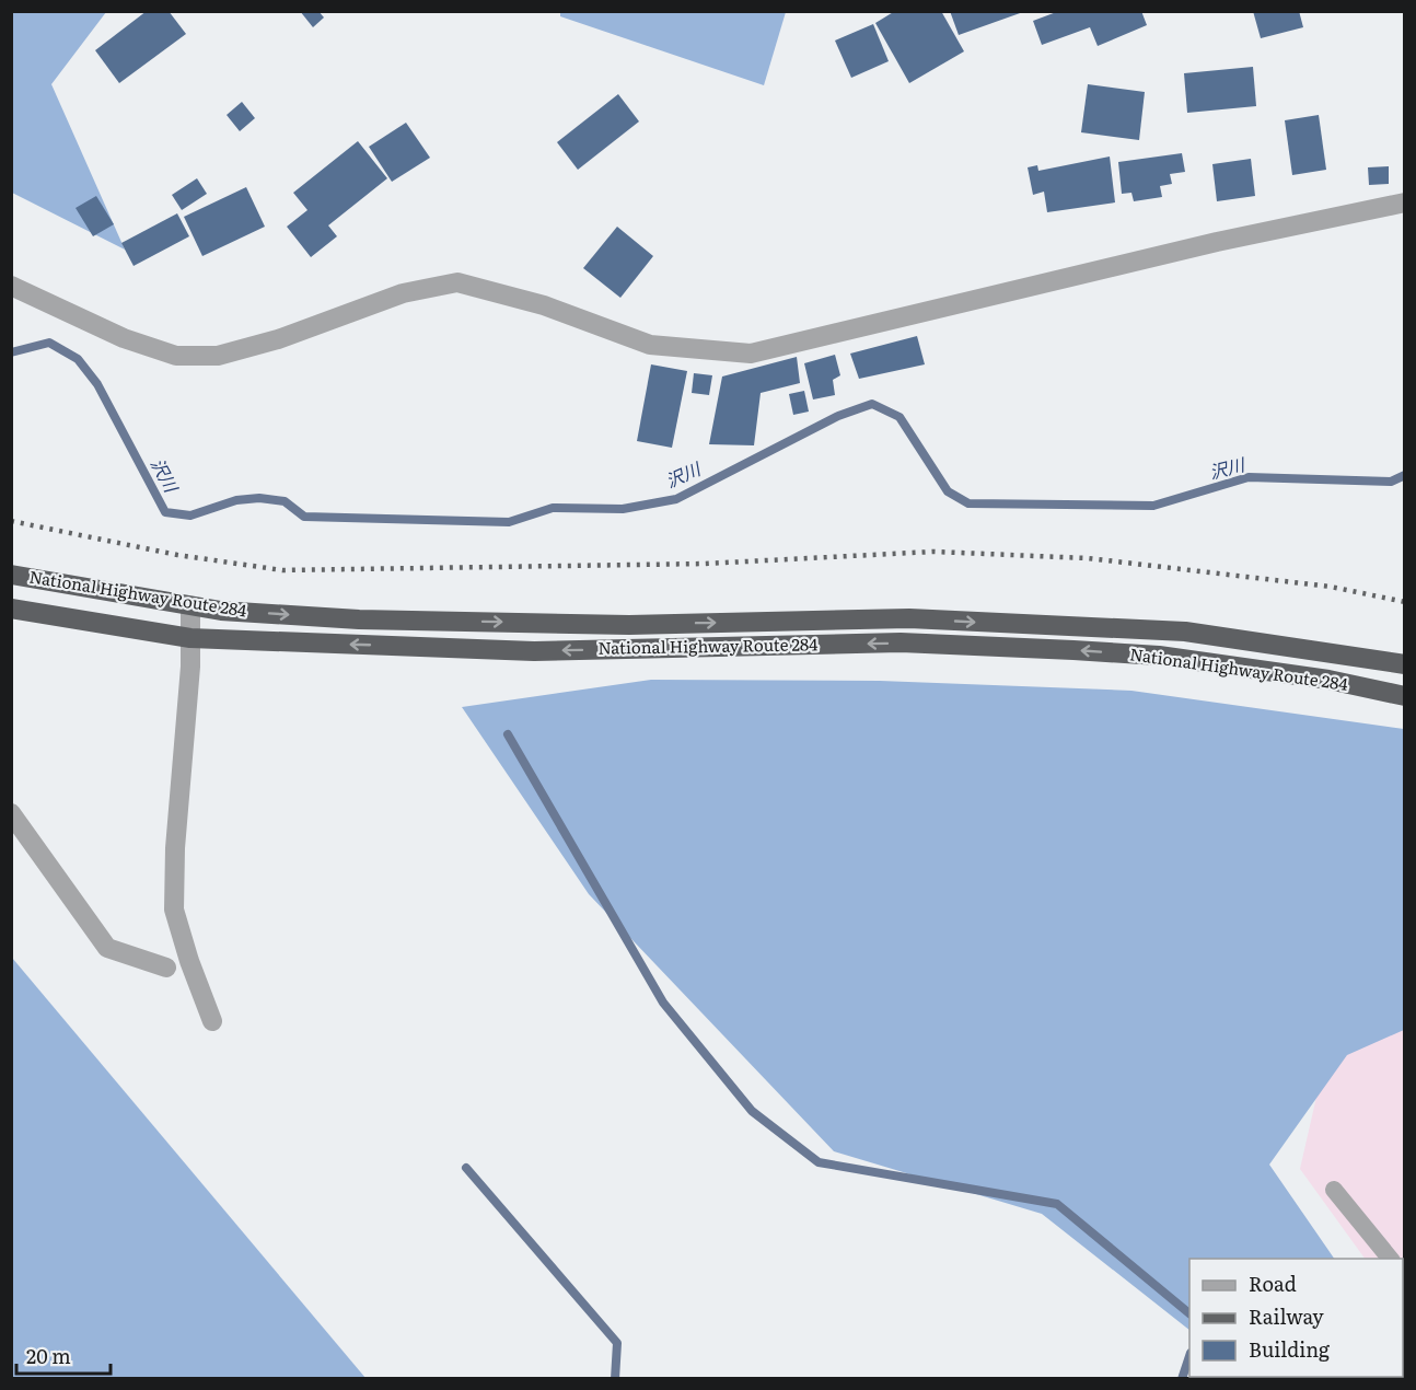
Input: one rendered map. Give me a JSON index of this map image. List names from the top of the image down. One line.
{"streets":{"highway":["National Highway Route 284"]},"water":["沢川"],"legend":["Road","Railway","Building"],"scale_bar":"20 m"}
